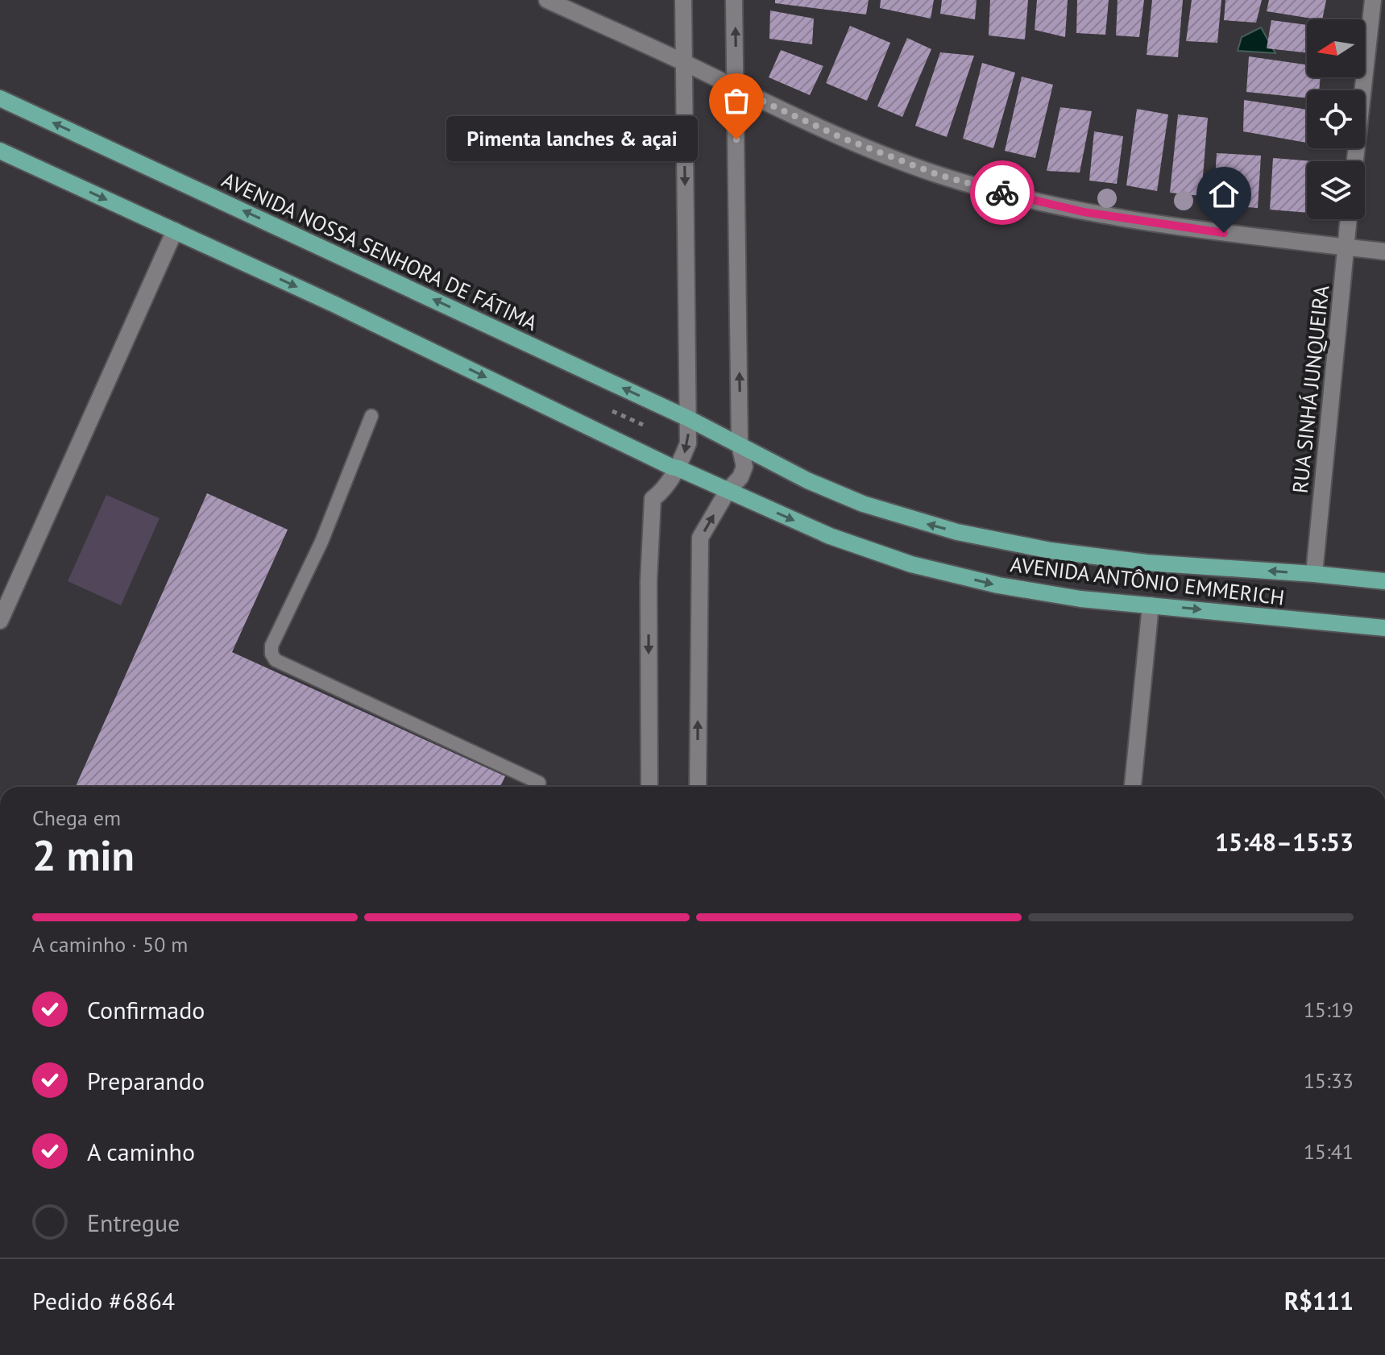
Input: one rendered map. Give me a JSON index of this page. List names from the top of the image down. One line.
{"streets":{"main road":["AVENIDA NOSSA SENHORA DE FÁTIMA","AVENIDA ANTÔNIO EMMERICH"],"street":["RUA SINHÁ JUNQUEIRA"]},"crossings":[["AVENIDA NOSSA SENHORA DE FÁTIMA","AVENIDA ANTÔNIO EMMERICH"],["RUA SINHÁ JUNQUEIRA","AVENIDA ANTÔNIO EMMERICH"]],"places":["Pimenta lanches & açai"],"north":"left","page":{"bubble":"Pimenta lanches & açai","heading":["2 min","Chega em","15:48–15:53"],"panel":["Pedido #6864","R$111"],"bar":"A caminho · 50 m","list":[["Confirmado","15:19"],["Preparando","15:33"],["A caminho","15:41"],"Entregue"]}}
